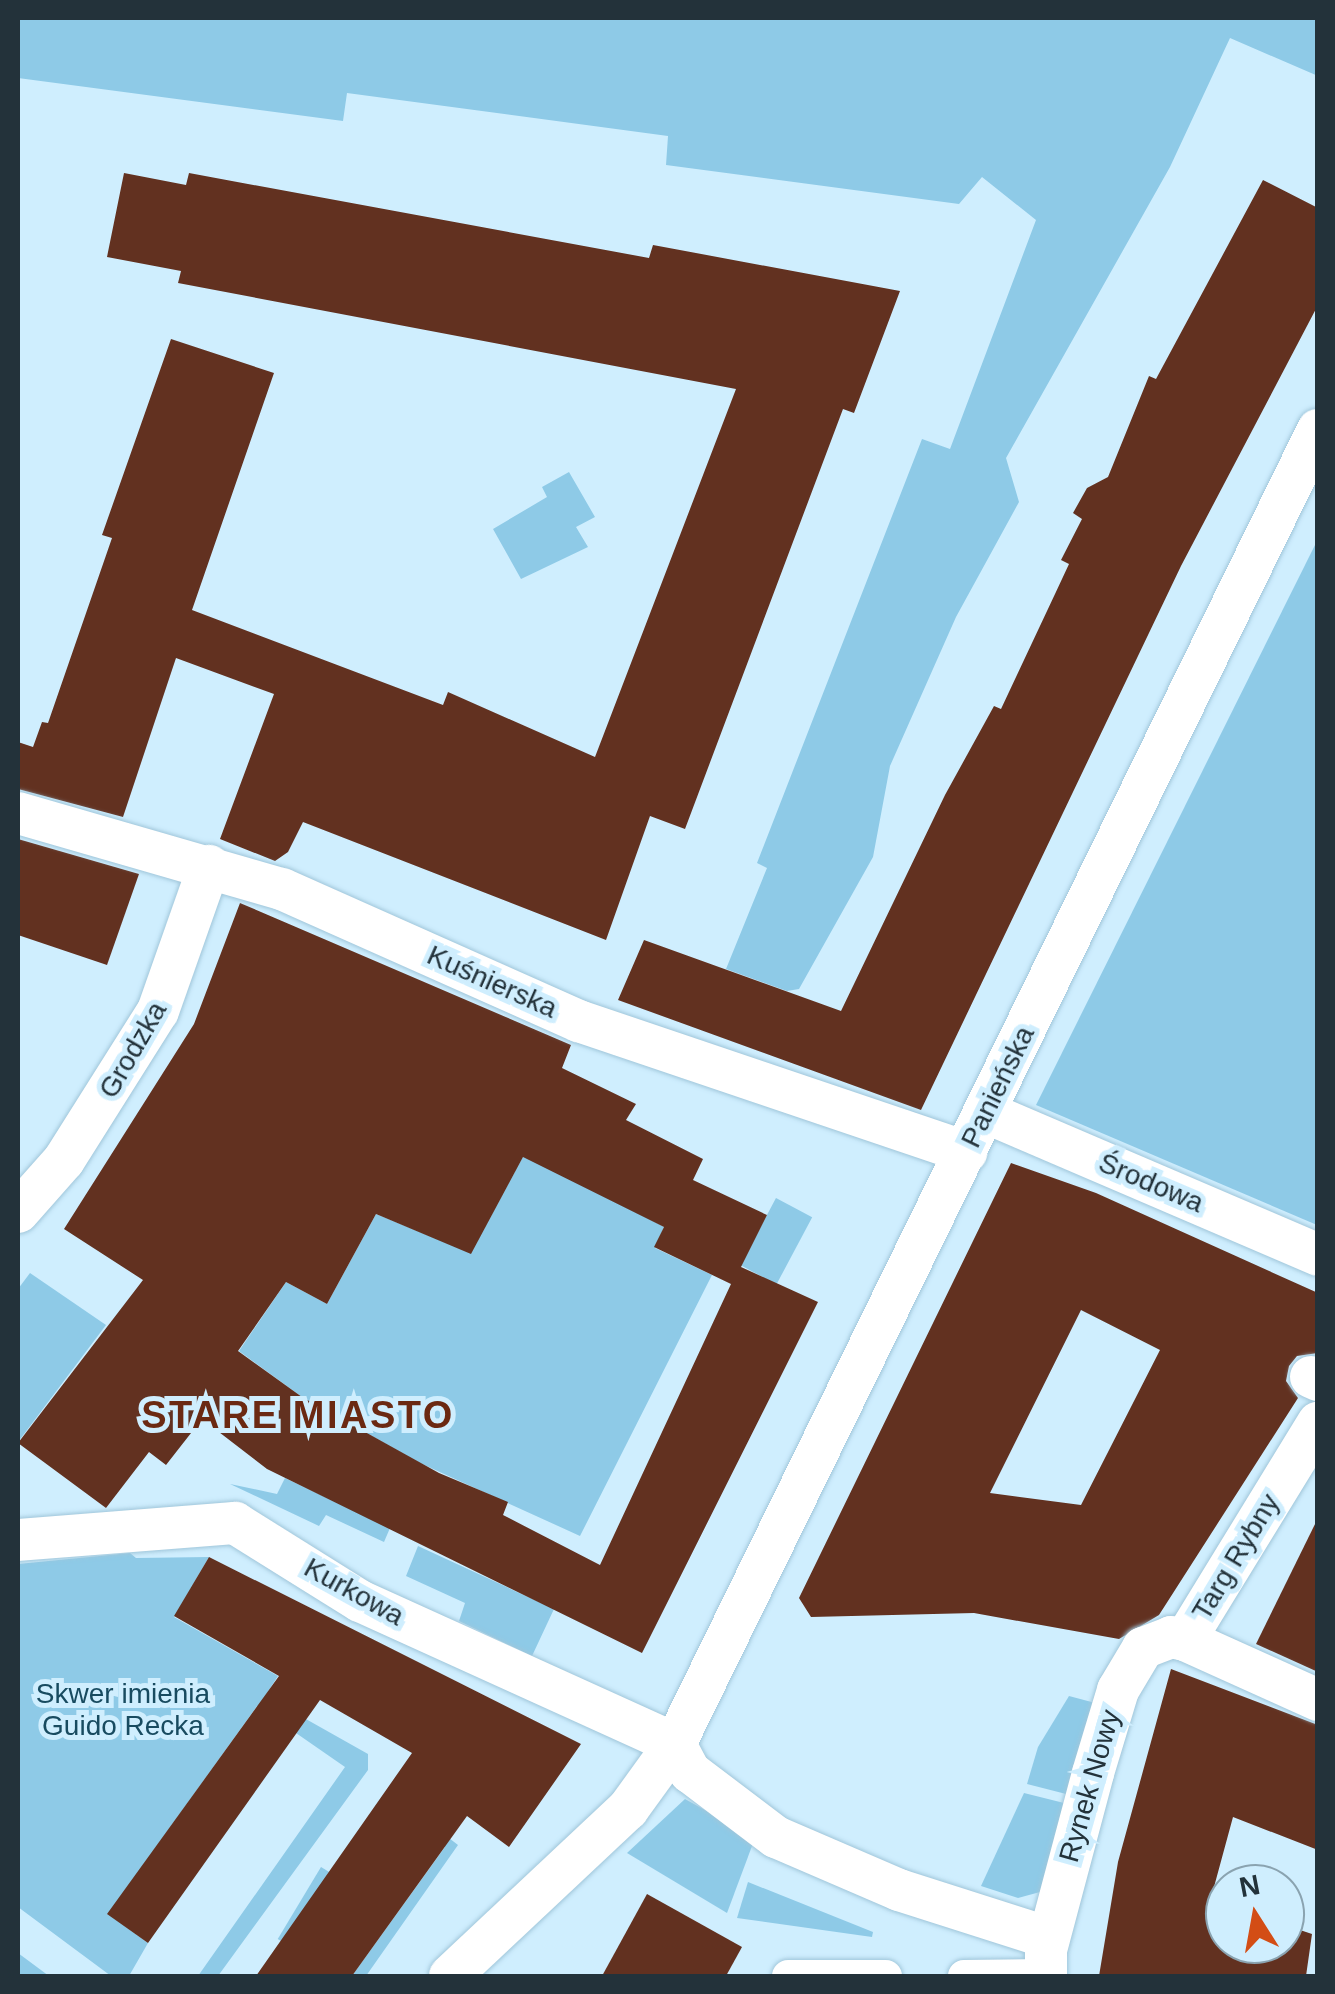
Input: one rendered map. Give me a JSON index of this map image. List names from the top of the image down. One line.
{"streets":{"street":["Kuśnierska","Grodzka","Panieńska","Środowa","Targ Rybny","Kurkowa","Rynek Nowy"]},"crossings":[["Kuśnierska","Grodzka"],["Kuśnierska","Panieńska"],["Panieńska","Środowa"],["Panieńska","Kurkowa"],["Targ Rybny","Rynek Nowy"]],"districts":["STARE MIASTO"],"parks":["Skwer imienia Guido Recka"],"north":"top"}
